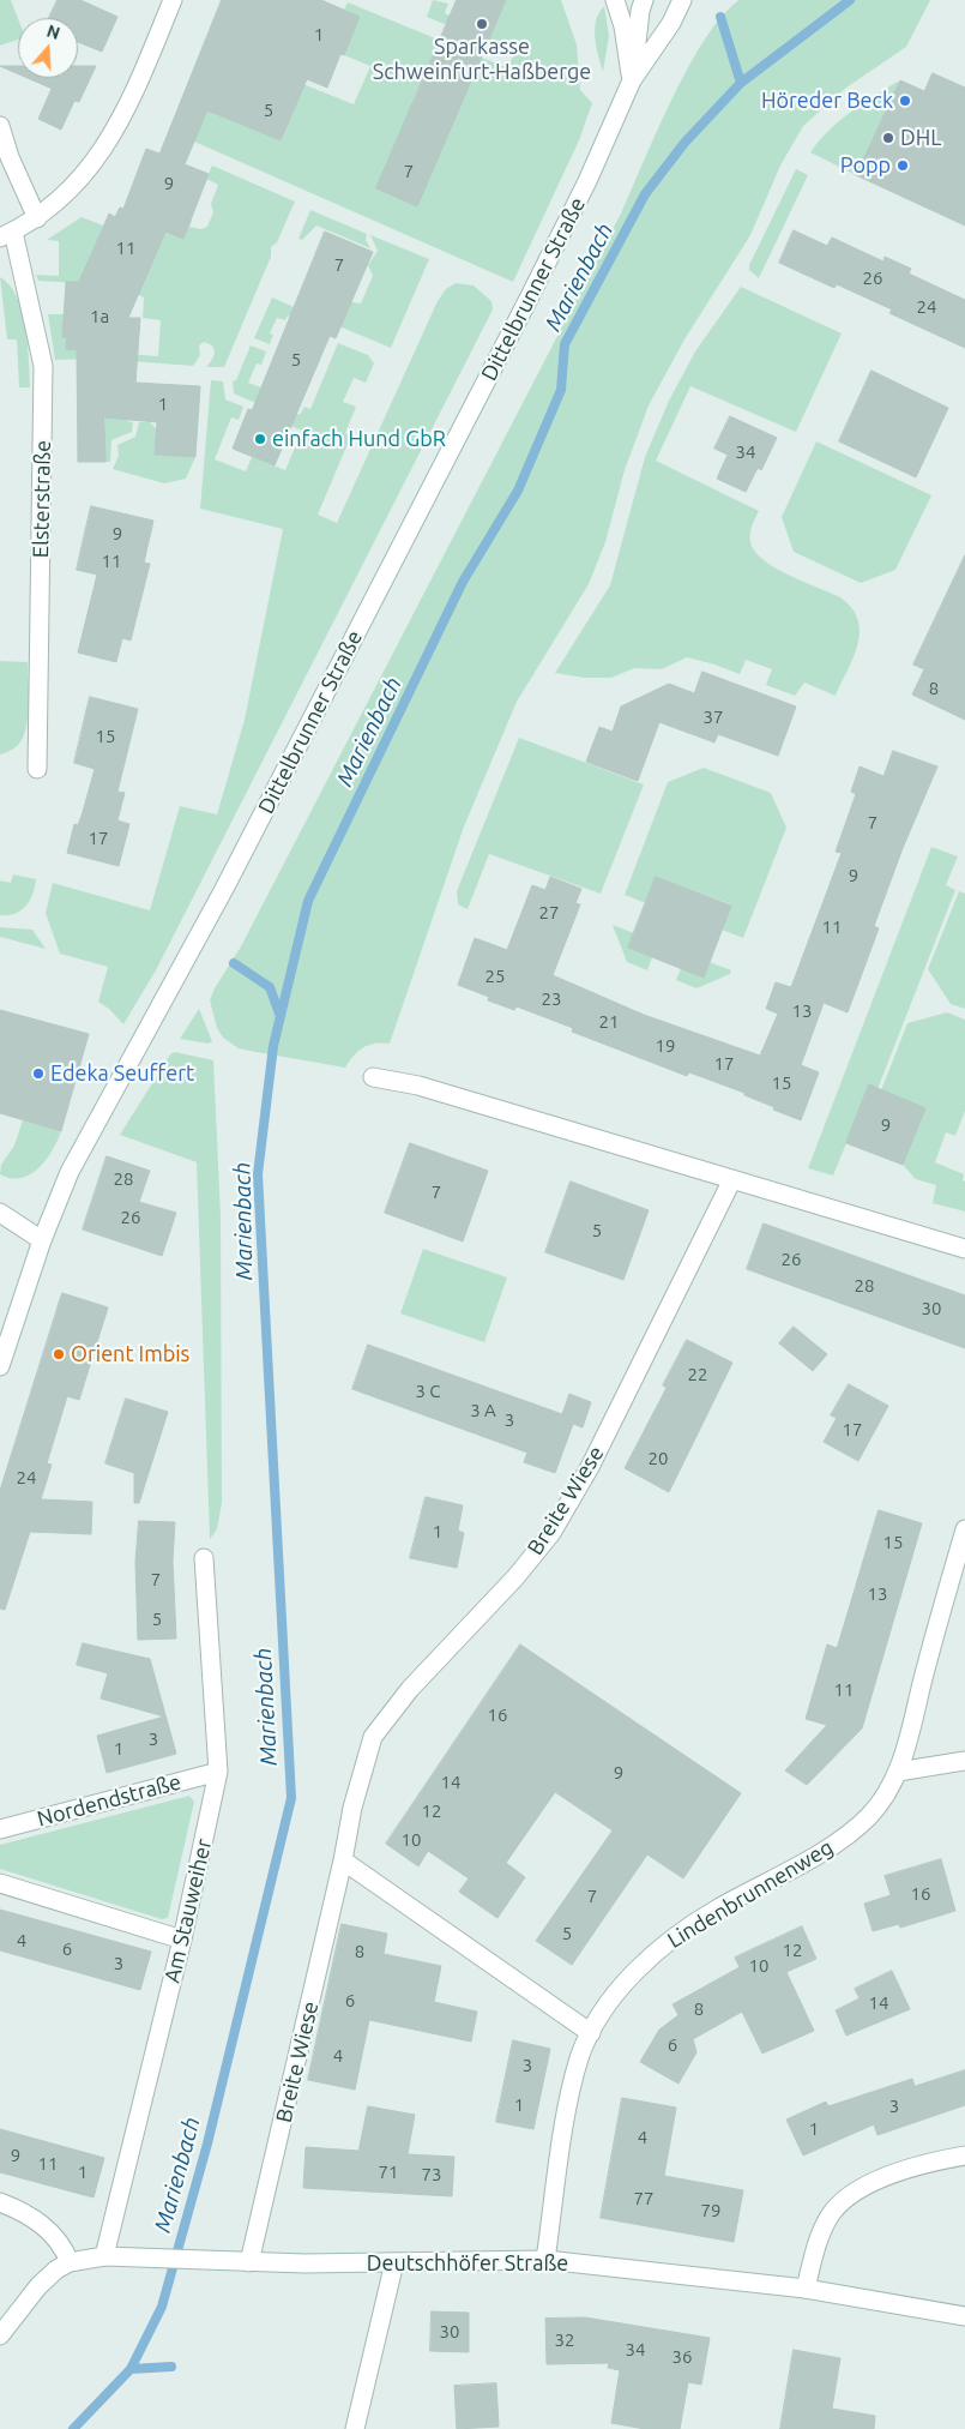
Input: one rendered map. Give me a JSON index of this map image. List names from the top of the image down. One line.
{"streets":{"street":["Dittelbrunner Straße","Elsterstraße","Breite Wiese","Nordendstraße","Lindenbrunnenweg","Am Stauweiher","Deutschhöfer Straße"]},"crossings":[["Breite Wiese","Deutschhöfer Straße"],["Nordendstraße","Am Stauweiher"],["Lindenbrunnenweg","Deutschhöfer Straße"],["Am Stauweiher","Deutschhöfer Straße"]],"water":["Marienbach"],"places":["Sparkasse Schweinfurt-Haßberge","Höreder Beck","DHL","Popp","einfach Hund GbR","Edeka Seuffert","Orient Imbis"],"house_numbers":["1","5","7","9","11","7","26","24","1a","5","1","34","9","11","8","37","15","7","17","9","27","11","25","23","13","21","19","17","15","9","28","7","26","5","26","28","30","22","3 C","3 A","3","17","20","24","1","15","7","13","5","11","16","3","1","9","14","12","10","16","7","5","4","6","12","8","3","10","6","14","8","6","4","3","1","3","1","4","9","11","1","71","73","77","79","30","32","34","36"],"north":"top"}
